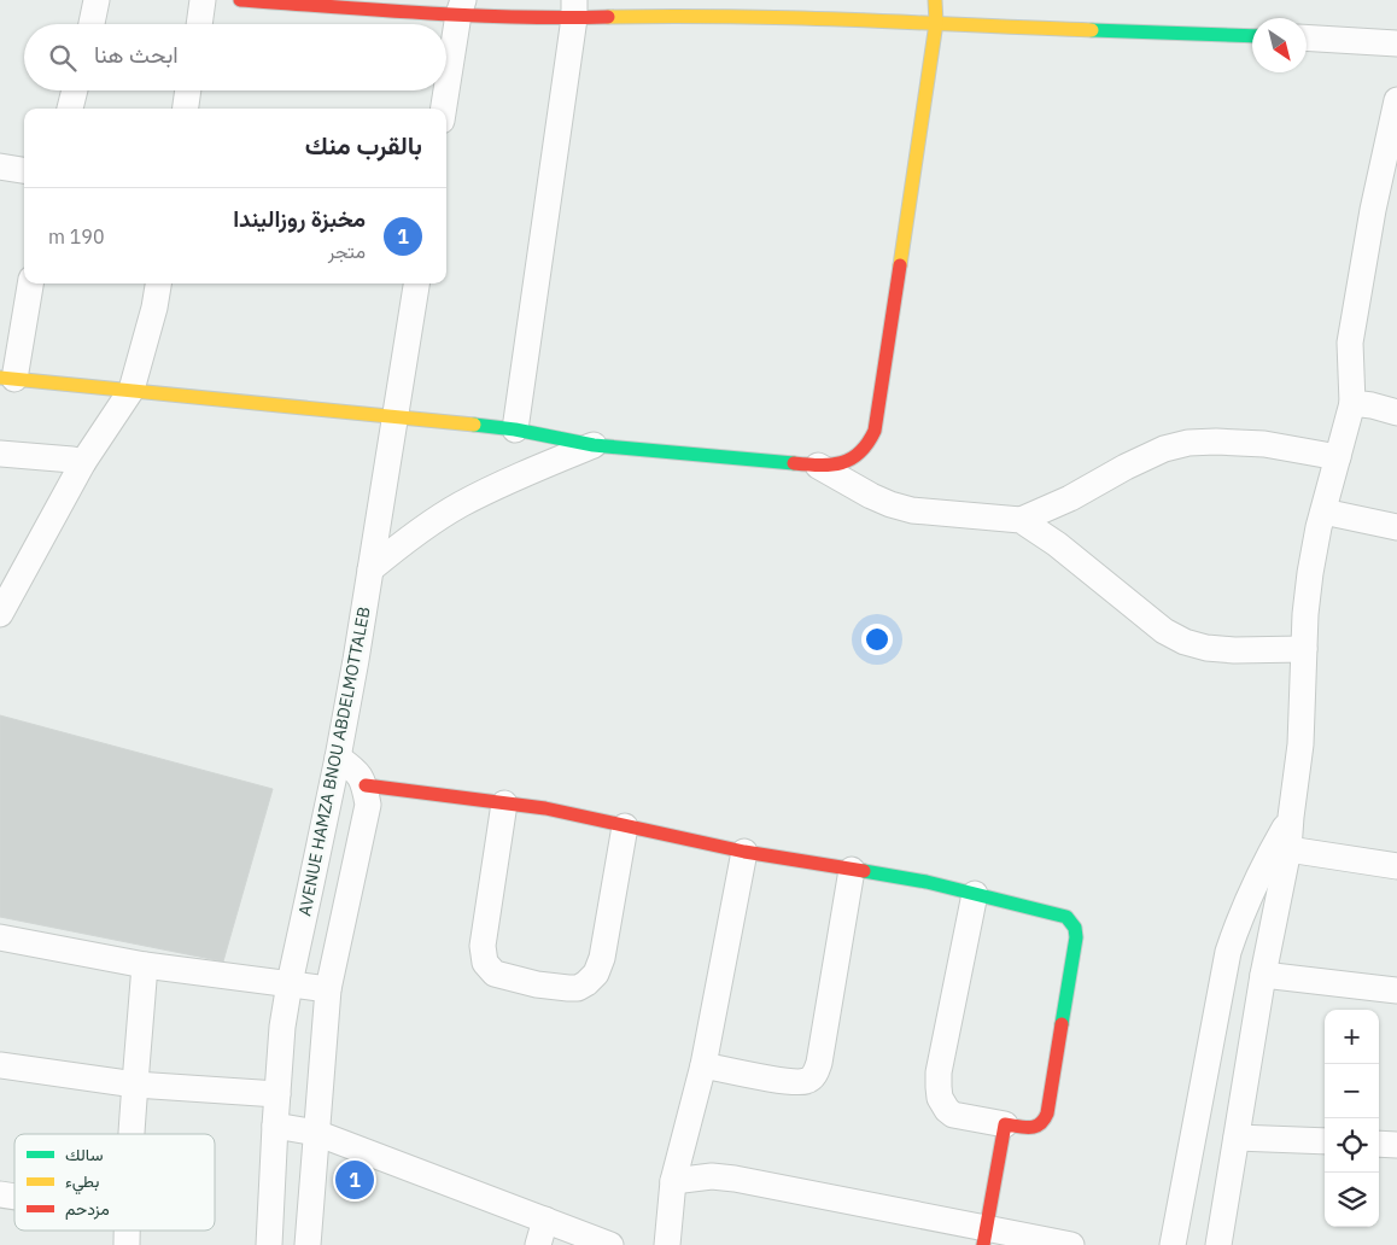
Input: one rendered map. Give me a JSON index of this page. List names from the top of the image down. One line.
{"streets":{"street":["AVENUE HAMZA BNOU ABDELMOTTALEB"]},"legend":["سالك","بطيء","مزدحم"],"north":"bottom right","page":{"search":"ابحث هنا","heading":"بالقرب منك","list":[{"mark":"1","name":"مخبزة روزاليندا","note":"متجر","value":"190 m"}],"map_buttons":["+","−"],"pins":"1"}}
